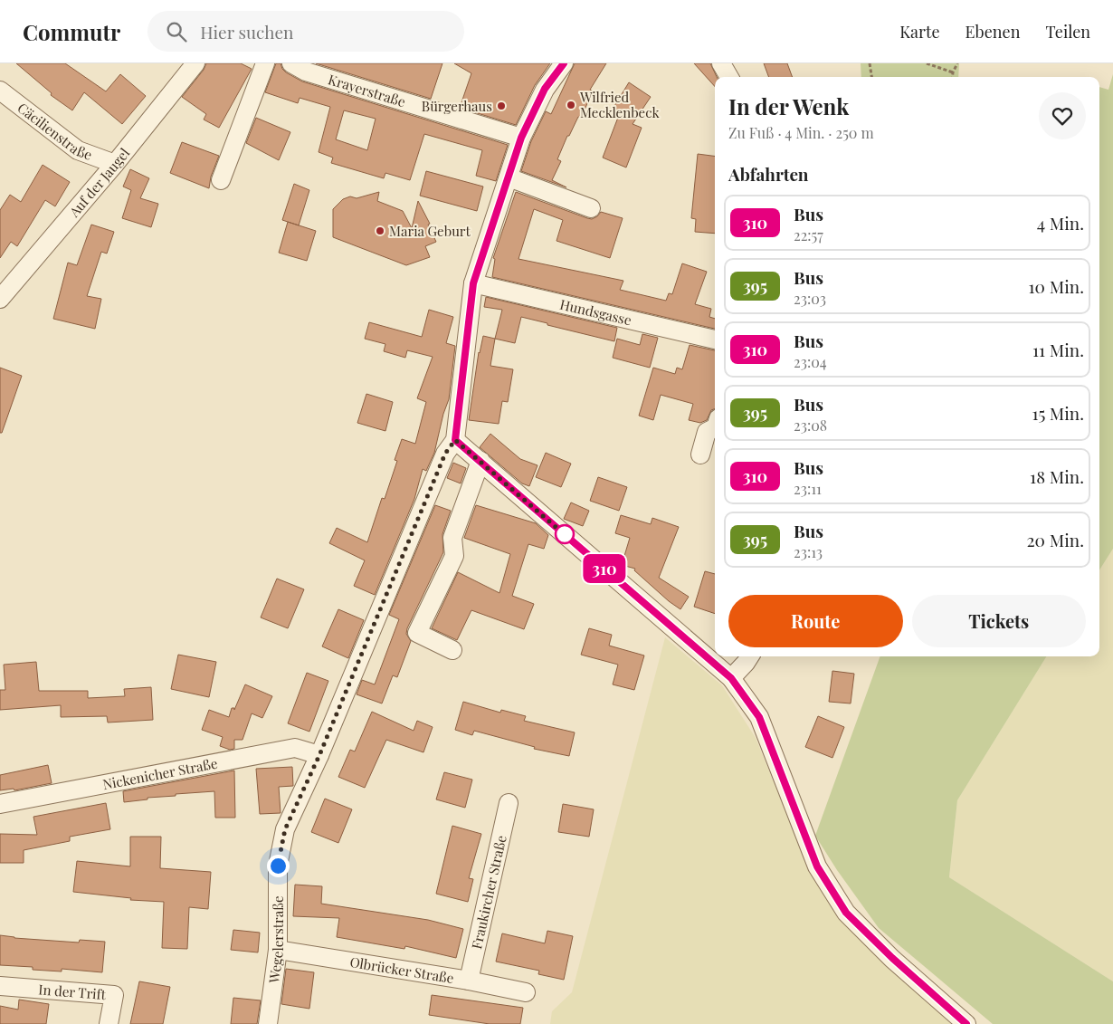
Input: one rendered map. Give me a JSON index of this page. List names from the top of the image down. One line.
{"streets":{"street":["Krayerstraße","Cäcilienstraße","Auf der Jaugel","Hundsgasse","Nickenicher Straße","Fraukircher Straße","Wegelerstraße","Olbrücker Straße","In der Trift"]},"crossings":[["Cäcilienstraße","Auf der Jaugel"],["Nickenicher Straße","Wegelerstraße"],["Fraukircher Straße","Olbrücker Straße"],["Wegelerstraße","Olbrücker Straße"]],"places":["Wilfried Mecklenbeck","Bürgerhaus","Maria Geburt"],"lines":["bus line 310"],"page":{"header":"Commutr","search":"Hier suchen","nav":["Karte","Ebenen","Teilen"],"on_map":"310","heading":[["In der Wenk","Zu Fuß · 4 Min. · 250 m"],"Abfahrten"],"list":[{"mark":"310","name":"Bus","note":"22:57","value":"4 Min."},{"mark":"395","name":"Bus","note":"23:03","value":"10 Min."},{"mark":"310","name":"Bus","note":"23:04","value":"11 Min."},{"mark":"395","name":"Bus","note":"23:08","value":"15 Min."},{"mark":"310","name":"Bus","note":"23:11","value":"18 Min."},{"mark":"395","name":"Bus","note":"23:13","value":"20 Min."}],"buttons":["Route","Tickets"]}}
